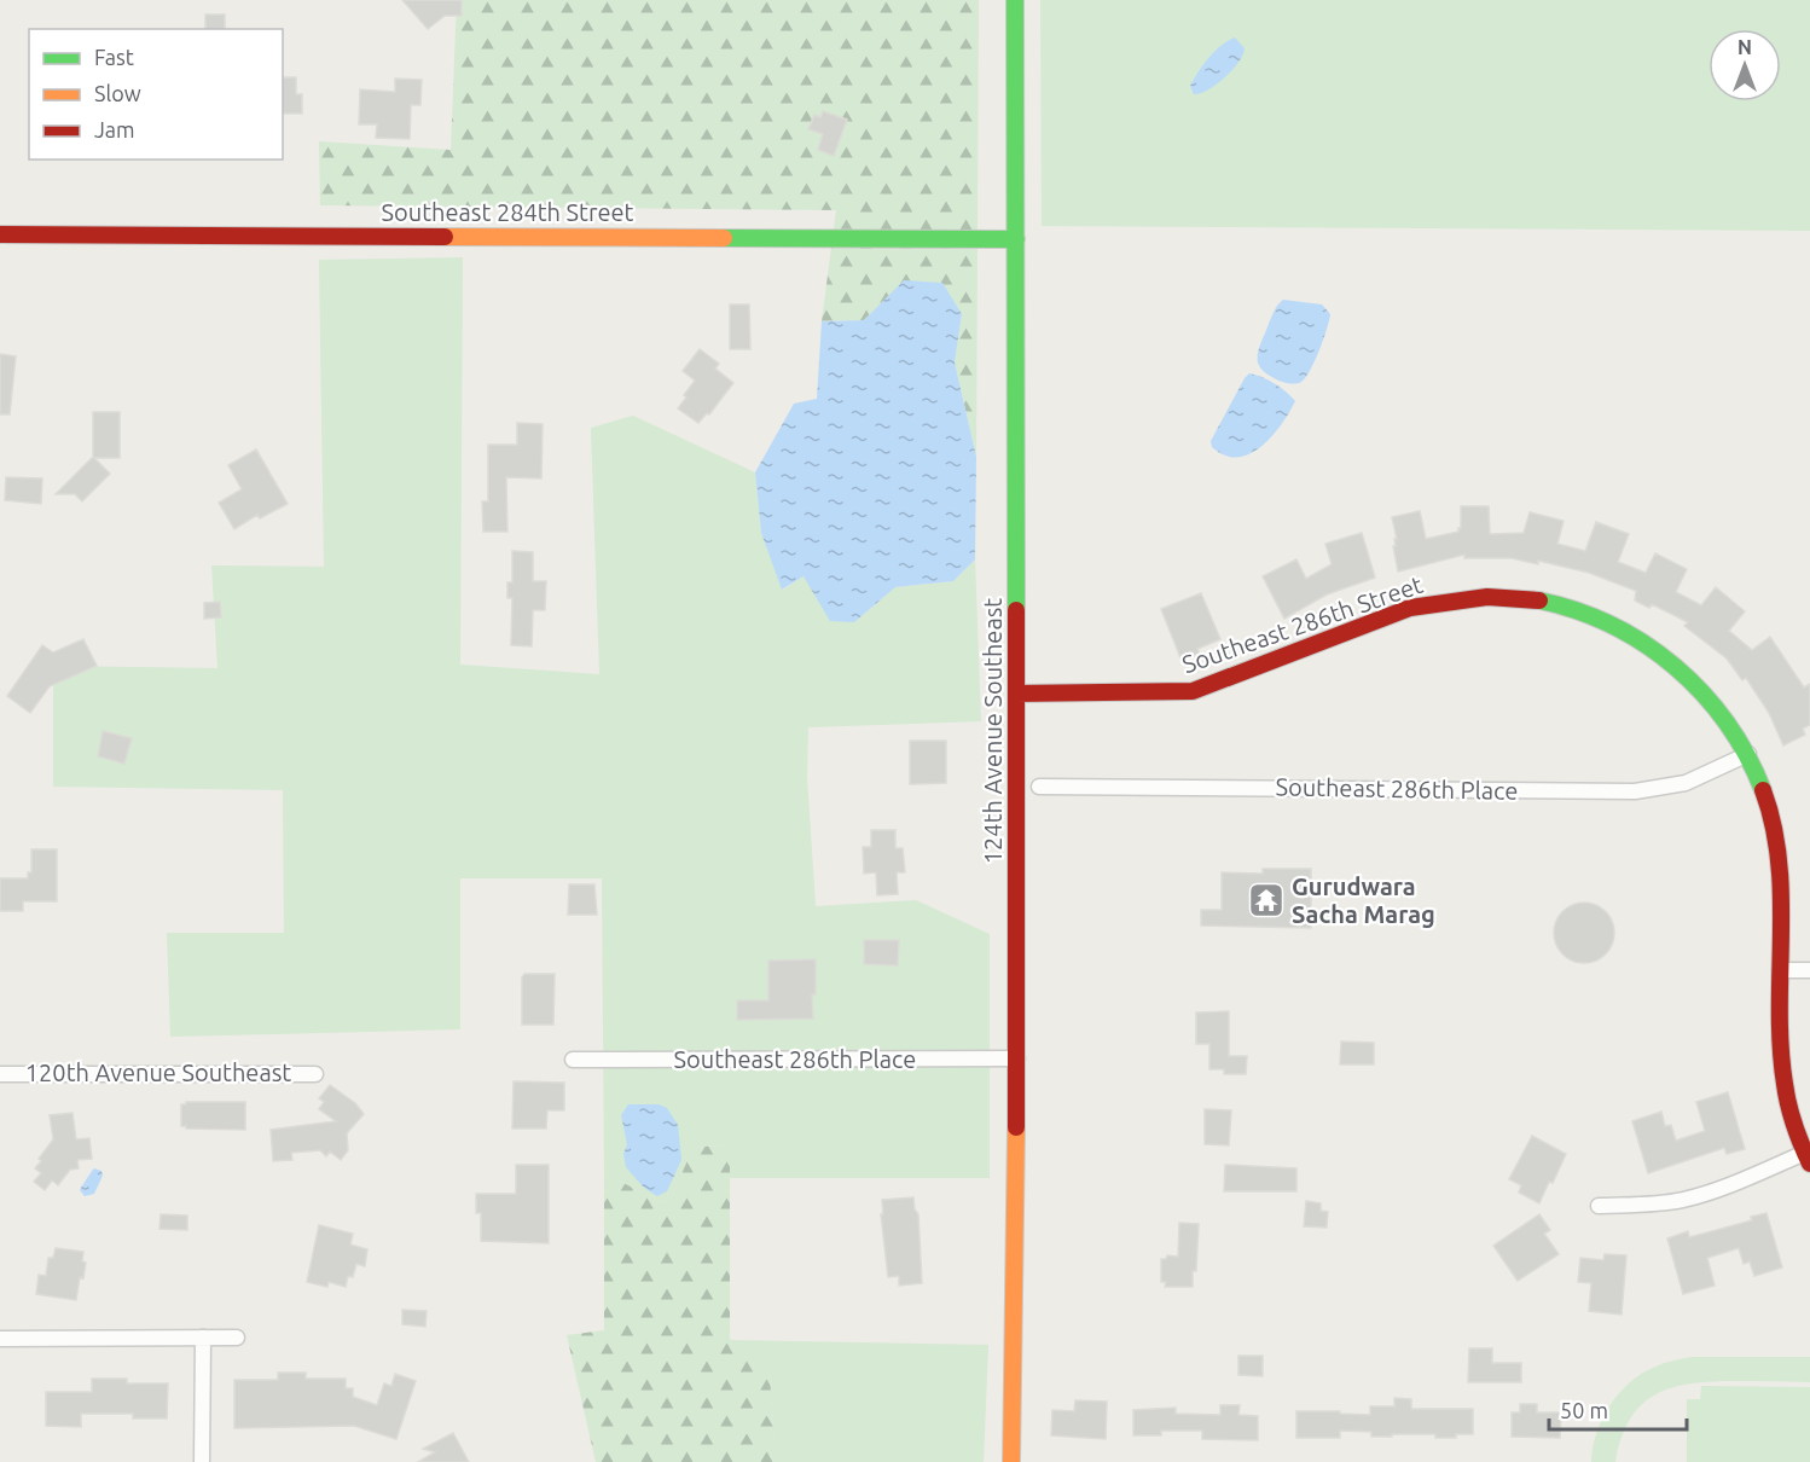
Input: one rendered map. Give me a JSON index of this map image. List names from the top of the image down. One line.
{"streets":{"street":["Southeast 284th Street","Southeast 286th Street","124th Avenue Southeast","Southeast 286th Place","120th Avenue Southeast"]},"crossings":[["Southeast 284th Street","124th Avenue Southeast"],["Southeast 286th Street","124th Avenue Southeast"],["Southeast 286th Street","Southeast 286th Place"],["124th Avenue Southeast","Southeast 286th Place"]],"places":{"temple":["Gurudwara Sacha Marag"]},"legend":["Fast","Slow","Jam"],"scale_bar":"50 m","north":"top"}
